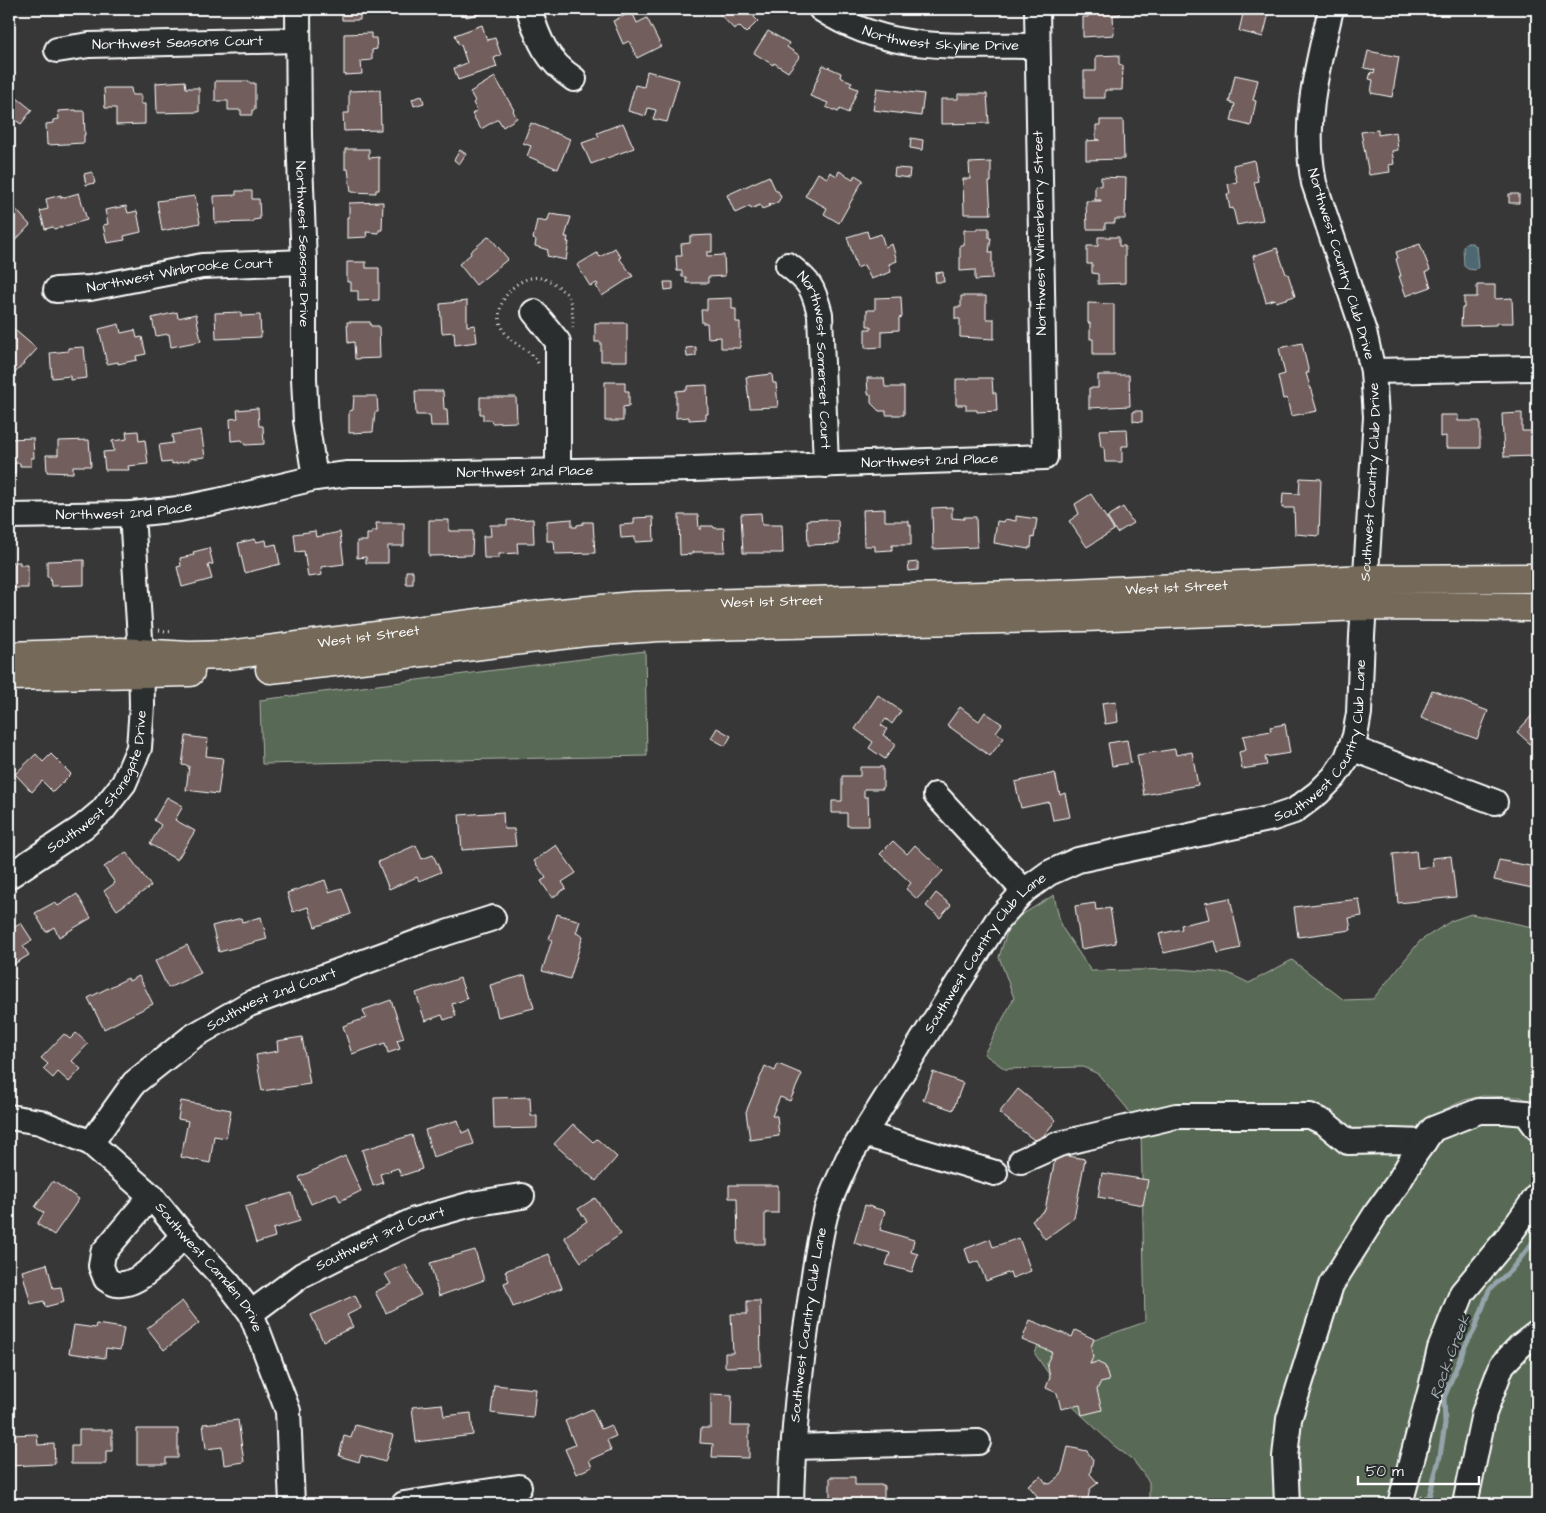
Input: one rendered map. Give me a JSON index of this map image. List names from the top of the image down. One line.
{"streets":{"main road":["West 1st Street"],"street":["Northwest Skyline Drive","Northwest Seasons Court","Northwest Winterberry Street","Northwest Seasons Drive","Northwest Country Club Drive","Northwest Winbrooke Court","Northwest Somerset Court","Northwest 2nd Place","Southwest Country Club Drive","Southwest Country Club Lane","Southwest Stonegate Drive","Southwest 2nd Court","Southwest 3rd Court","Southwest Camden Drive"]},"crossings":[["Northwest Skyline Drive","Northwest Winterberry Street"],["Northwest Seasons Court","Northwest Seasons Drive"],["Northwest Winterberry Street","Northwest 2nd Place"],["Northwest Seasons Drive","Northwest Winbrooke Court"],["Northwest Seasons Drive","Northwest 2nd Place"],["Northwest Country Club Drive","Southwest Country Club Drive"],["Northwest Somerset Court","Northwest 2nd Place"],["Northwest 2nd Place","Southwest Stonegate Drive"],["Southwest Country Club Drive","West 1st Street"],["Southwest Country Club Drive","Southwest Country Club Lane"],["West 1st Street","Southwest Country Club Lane"],["West 1st Street","Southwest Stonegate Drive"],["Southwest 2nd Court","Southwest Camden Drive"],["Southwest 3rd Court","Southwest Camden Drive"]],"water":["Rock Creek"],"scale_bar":"50 m"}
